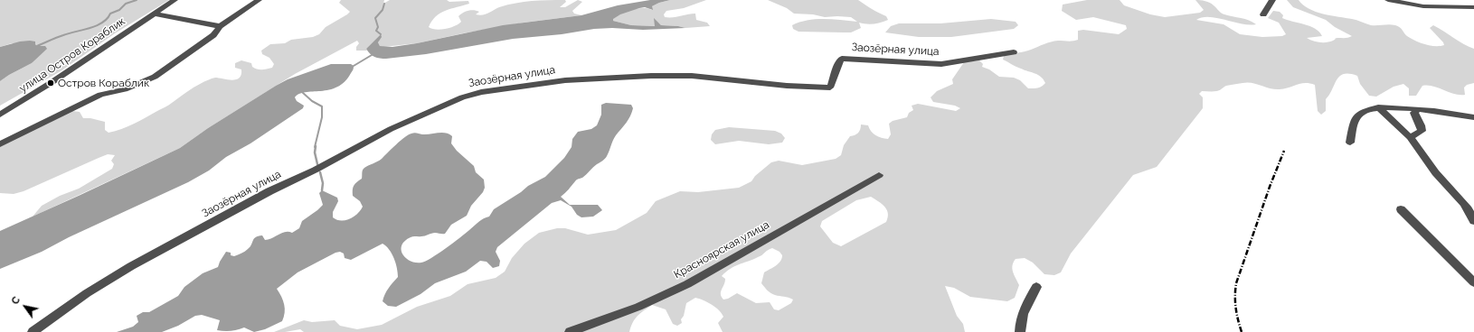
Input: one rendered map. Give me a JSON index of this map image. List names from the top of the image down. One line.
{"streets":{"street":["Заозёрная улица","улица Остров Кораблик","Красноярская улица"]},"places":["Остров Кораблик"],"north":"top left"}
